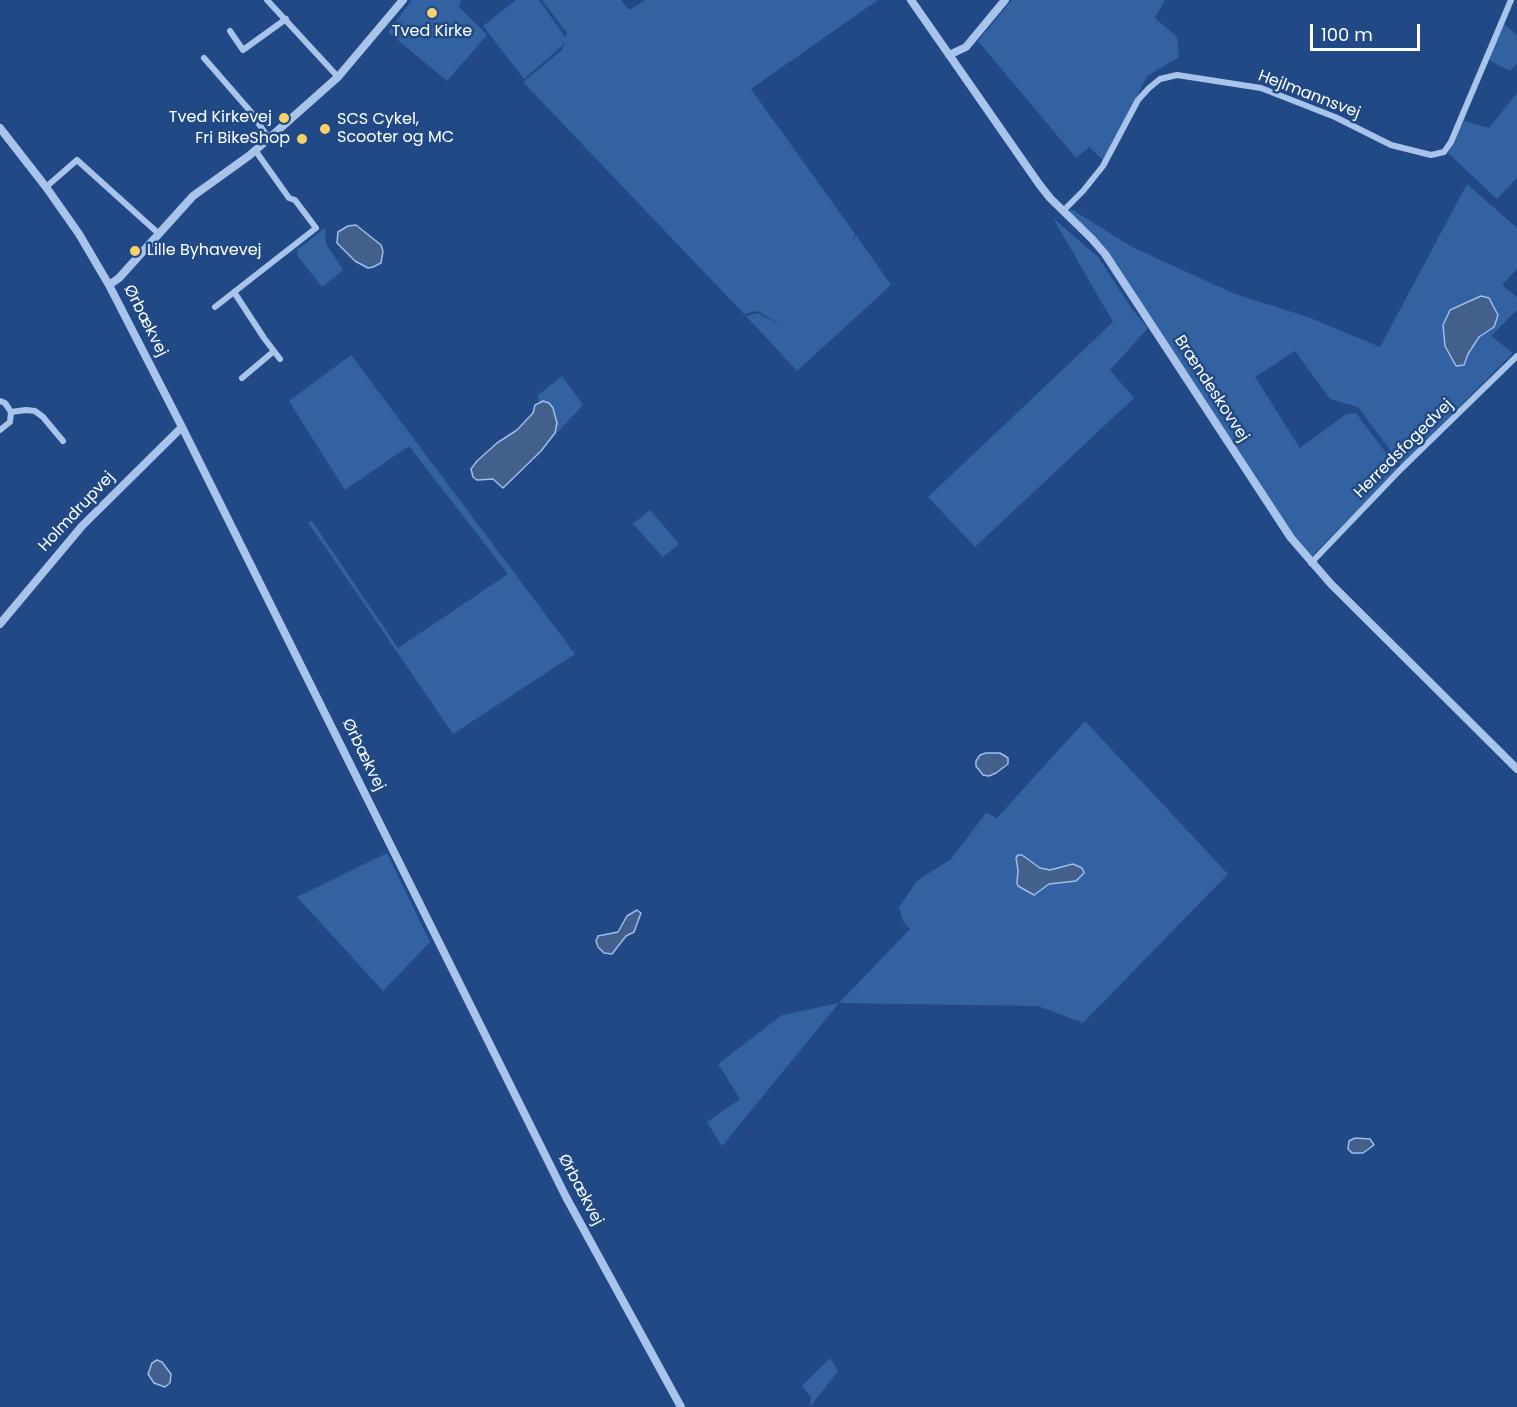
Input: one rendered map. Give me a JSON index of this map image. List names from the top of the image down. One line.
{"streets":{"street":["Hejlmannsvej","Ørbækvej","Brændeskovvej","Herredsfogedvej","Holmdrupvej"]},"crossings":[["Hejlmannsvej","Brændeskovvej"],["Ørbækvej","Holmdrupvej"],["Brændeskovvej","Herredsfogedvej"]],"places":["Tved Kirke","Tved Kirkevej","SCS Cykel, Scooter og MC","Fri BikeShop","Lille Byhavevej"],"scale_bar":"100 m"}
